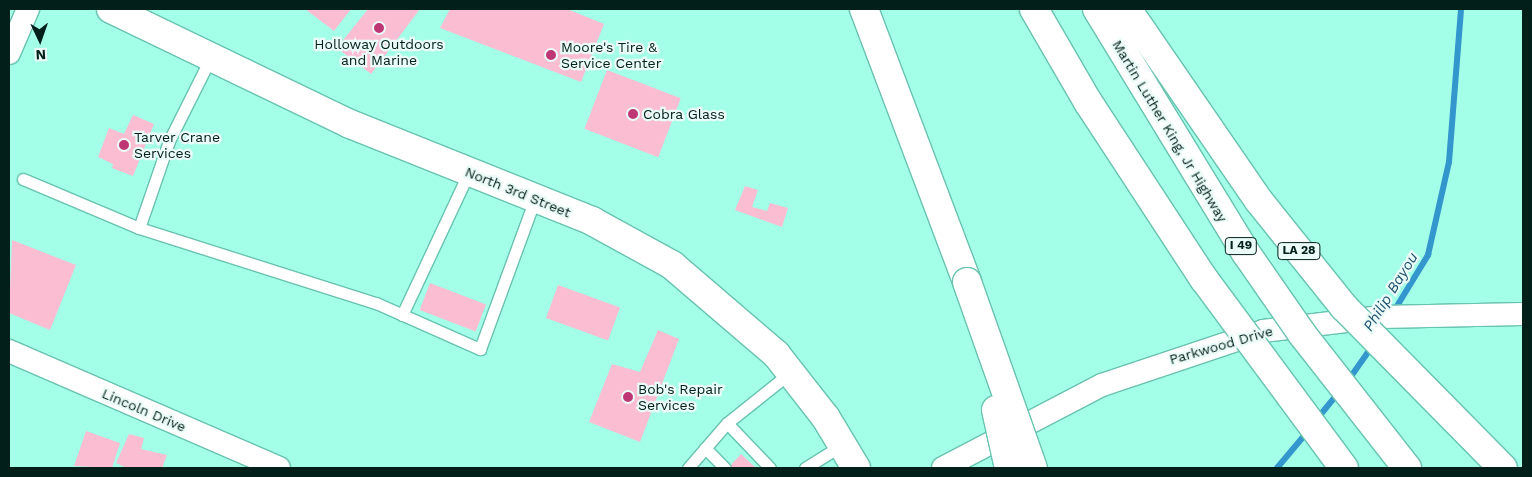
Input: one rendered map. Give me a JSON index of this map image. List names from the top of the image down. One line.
{"streets":{"main road":["Martin Luther King, Jr Highway","North 3rd Street","I 49","LA 28"],"street":["Parkwood Drive","Lincoln Drive"]},"water":["Philip Bayou"],"places":["Holloway Outdoors and Marine","Moore's Tire & Service Center","Cobra Glass","Tarver Crane Services","Bob's Repair Services"],"north":"bottom"}
